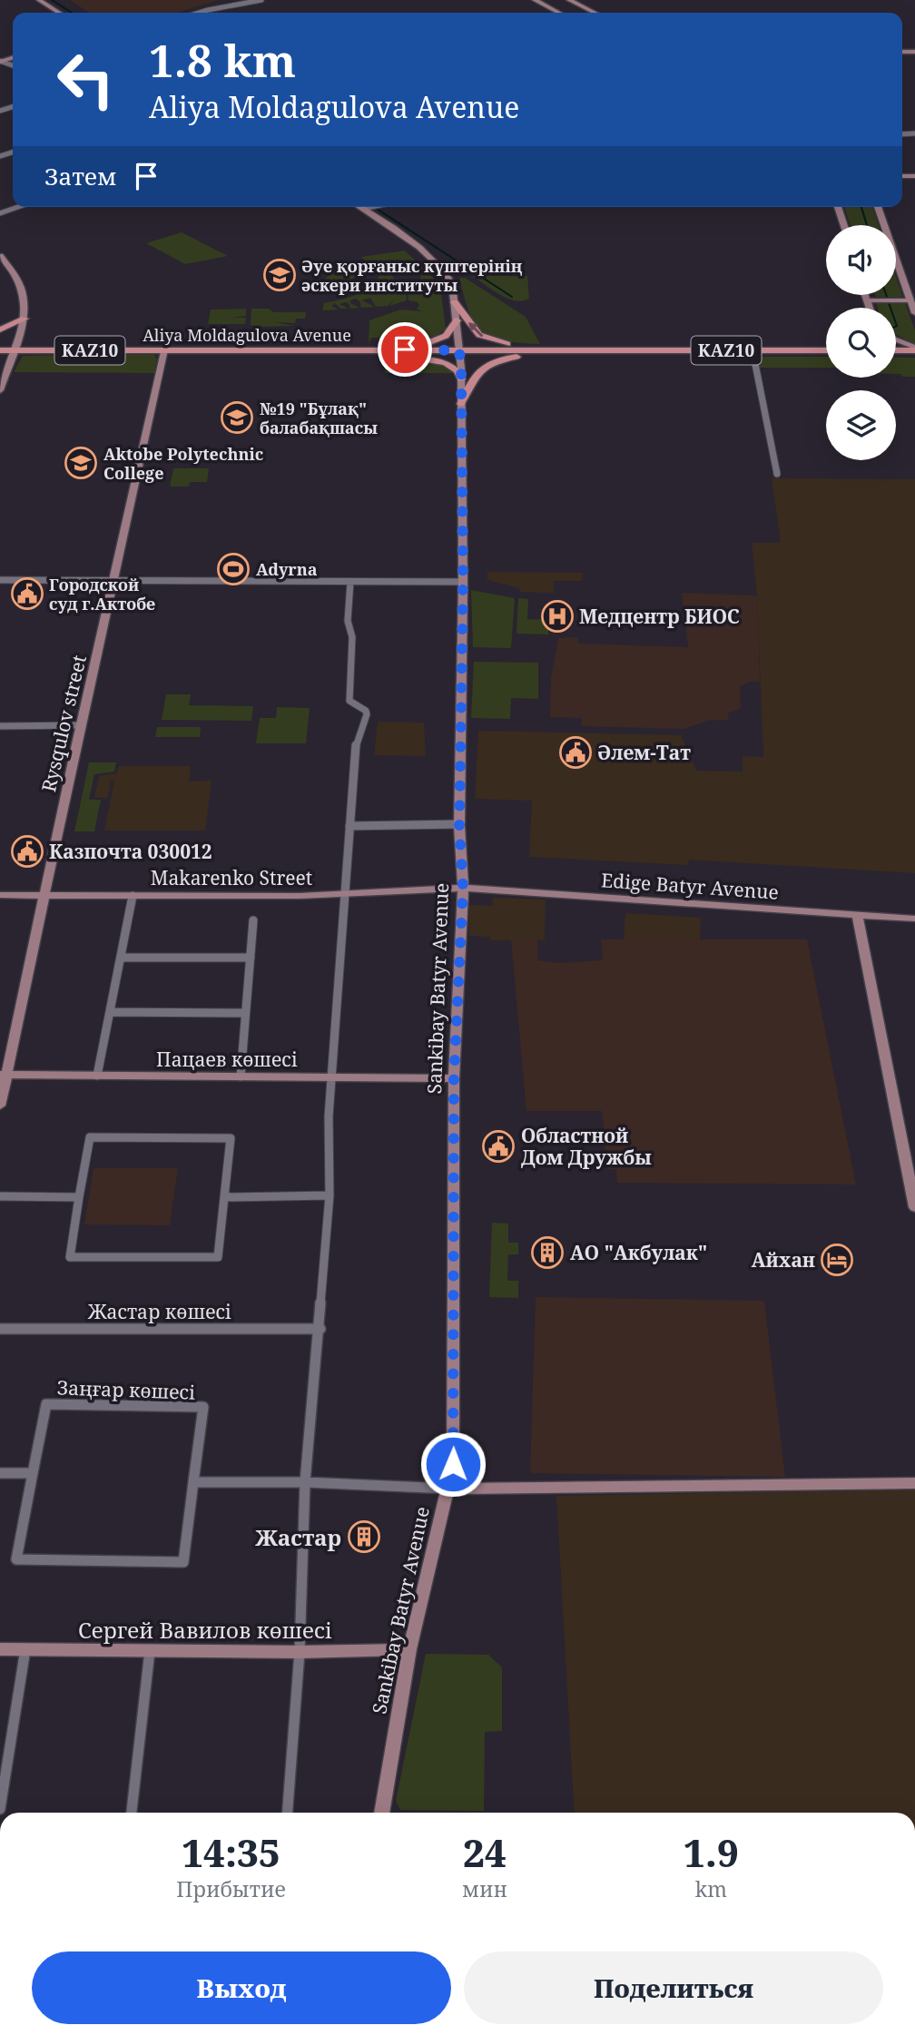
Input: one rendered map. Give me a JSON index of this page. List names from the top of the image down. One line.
{"streets":{"main road":["Aliya Moldagulova Avenue","KAZ10"],"street":["Rysqulov street","Makarenko Street","Edige Batyr Avenue","Sankibay Batyr Avenue","Пацаев көшесі","Жастар көшесі","Заңғар көшесі","Сергей Вавилов көшесі"]},"crossings":[["Aliya Moldagulova Avenue","Rysqulov street"],["Aliya Moldagulova Avenue","Sankibay Batyr Avenue"],["Rysqulov street","Makarenko Street"],["Rysqulov street","Пацаев көшесі"],["Makarenko Street","Edige Batyr Avenue"],["Makarenko Street","Sankibay Batyr Avenue"],["Edige Batyr Avenue","Sankibay Batyr Avenue"],["Sankibay Batyr Avenue","Пацаев көшесі"],["Sankibay Batyr Avenue","Сергей Вавилов көшесі"]],"places":{"school or university":["Әуе қорғаныс күштерінің әскери институты","№19 \"Бұлақ\" балабақшасы","Aktobe Polytechnic College"],"sports":["Adyrna"],"public building":["Городской суд г.Актобе","Әлем-Тат","Казпочта 030012","Областной Дом Дружбы"],"hospital":["Медцентр БИОС"],"building":["АО \"Акбулак\"","Жастар"],"hotel":["Айхан"]},"page":{"turn":["1.8 km","Aliya Moldagulova Avenue"],"then":"Затем","eta":["14:35","Прибытие","24","мин","1.9","km"],"buttons":["Выход","Поделиться"]}}
